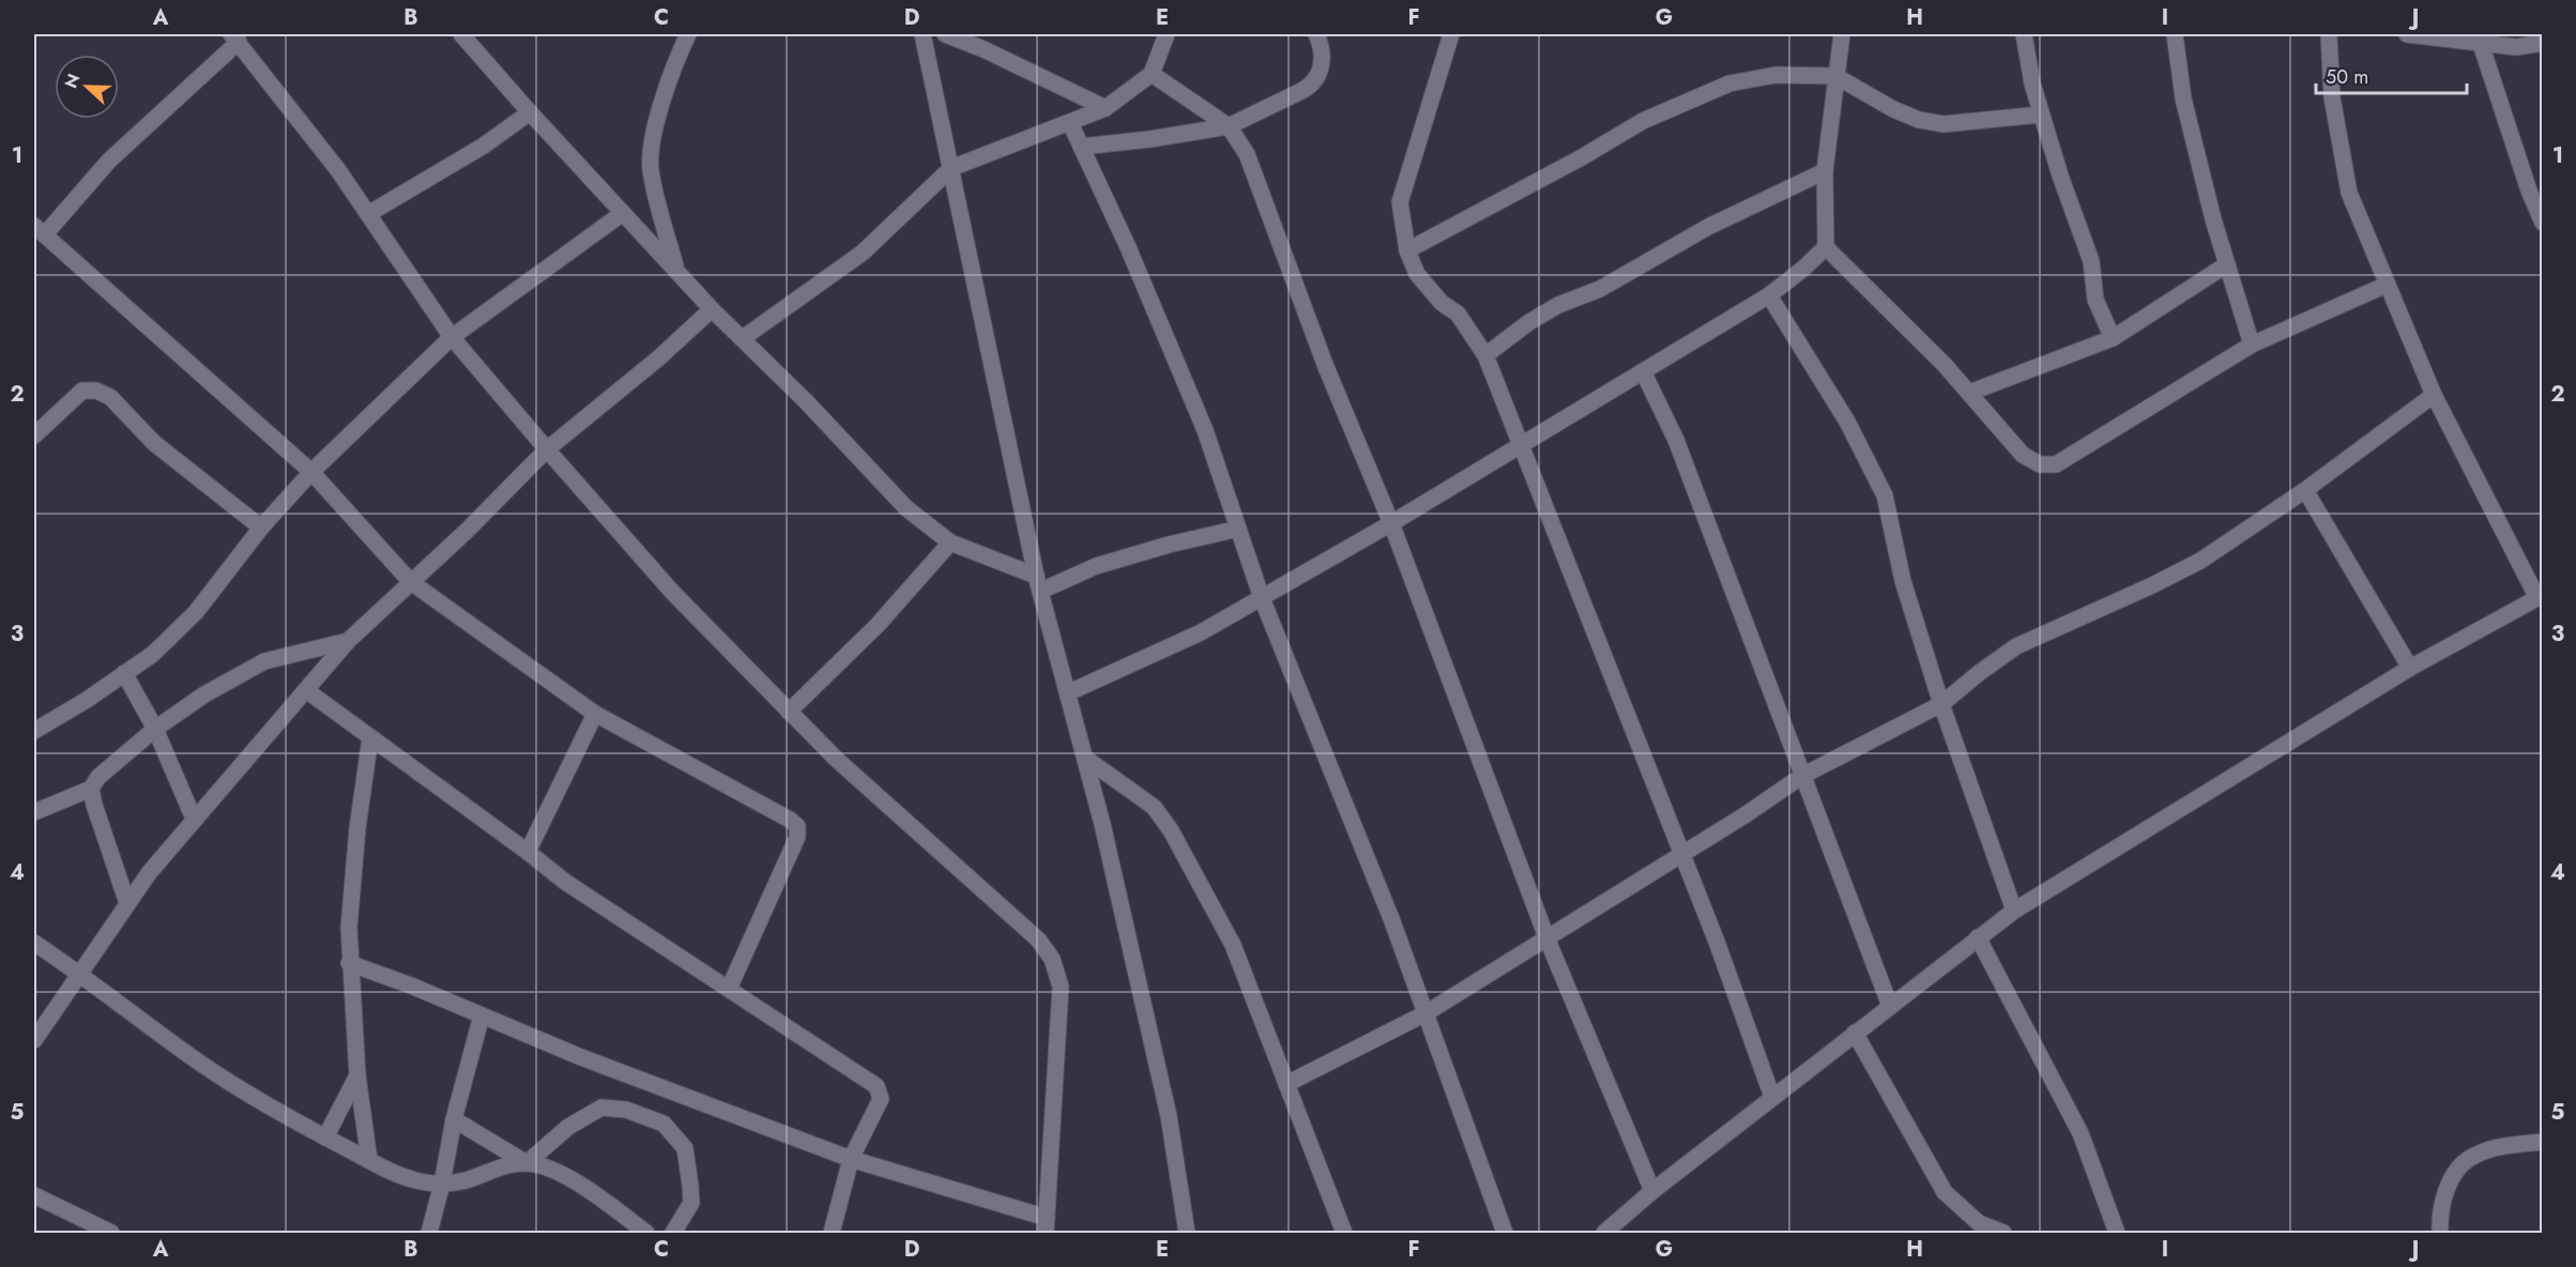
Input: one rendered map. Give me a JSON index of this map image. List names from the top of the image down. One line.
{"scale_bar":"50 m","north":"left","grid":{"columns":["A","B","C","D","E","F","G","H","I","J"],"rows":["1","2","3","4","5"]}}
